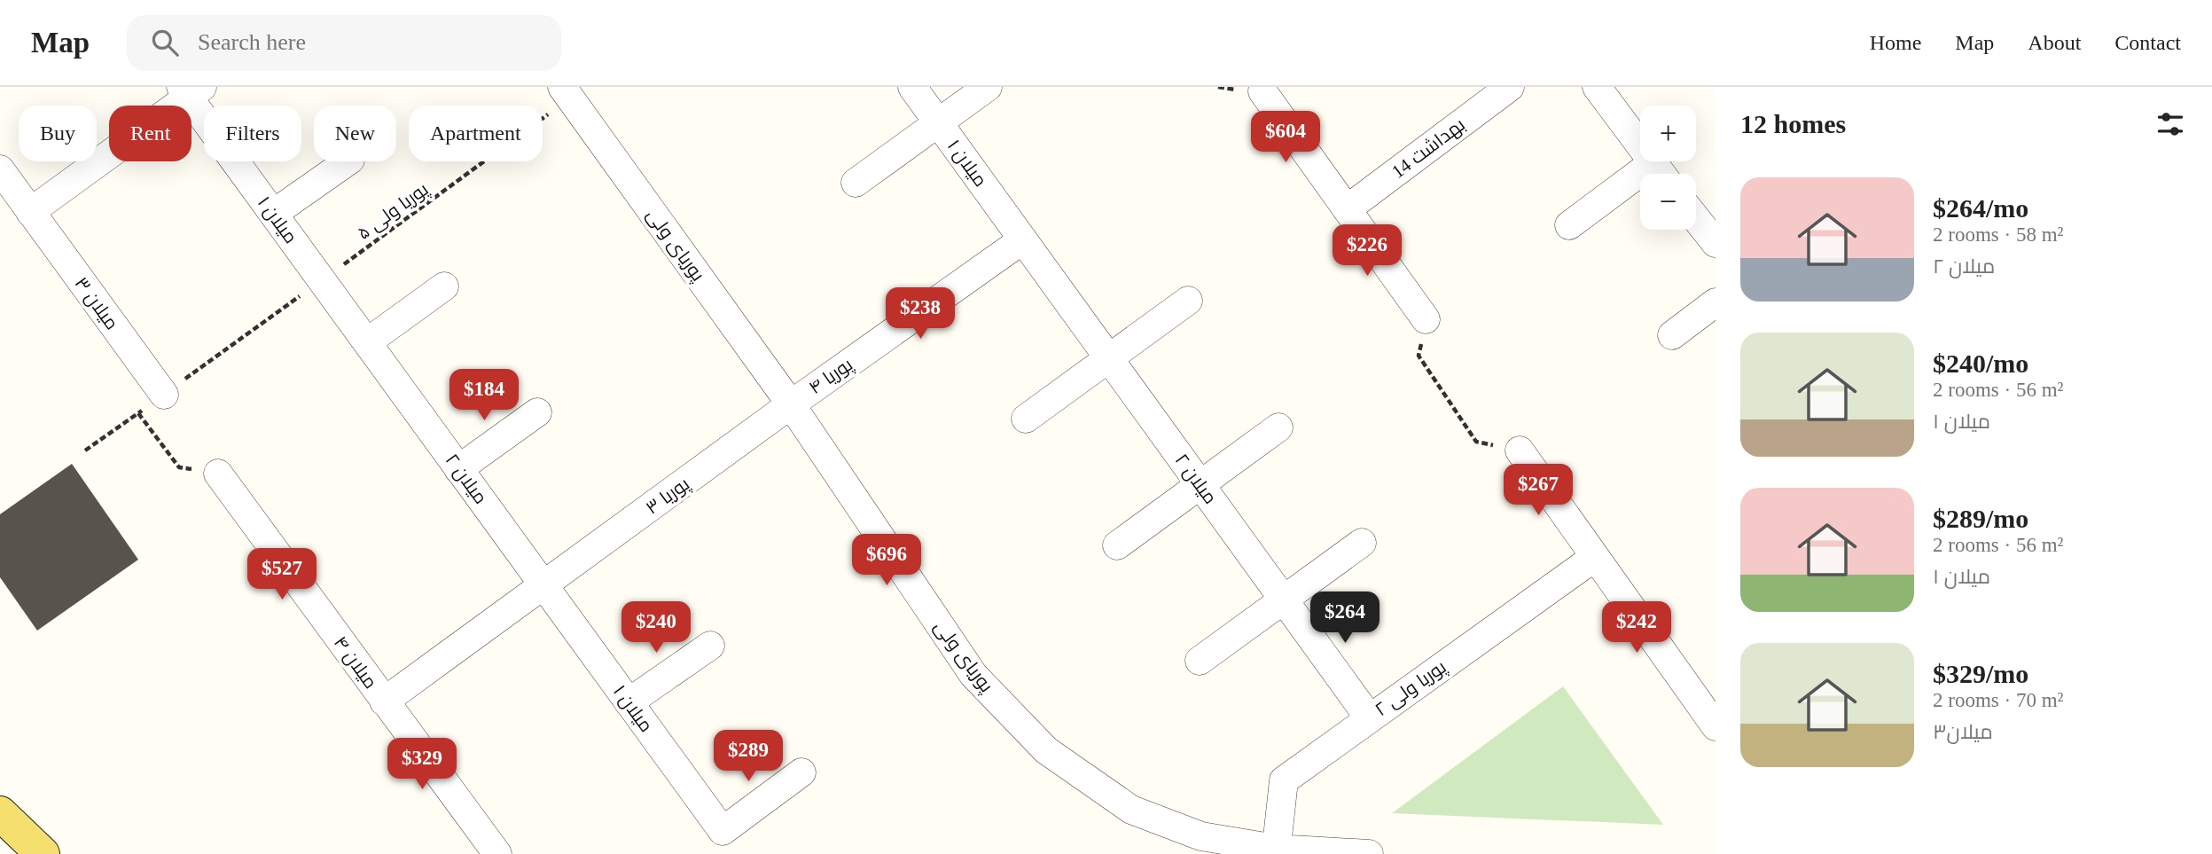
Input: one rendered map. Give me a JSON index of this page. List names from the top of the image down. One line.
{"streets":{"street":["بهداشت 14","میلان ۱","پوریای ولی","میلان ۳","پوریا ۴","میلان ۲","پوریا ۳","میلان ۴","پوریا ولی ۲"],"path":["پوریا ولی ۵"]},"crossings":[["میلان ۱","پوریا ولی ۵"],["میلان ۱","پوریا ۴"],["میلان ۱","میلان ۲"],["میلان ۱","پوریا ۳"],["پوریا ولی ۵","پوریای ولی"],["پوریا ولی ۵","میلان ۳"],["پوریای ولی","پوریا ۴"],["پوریای ولی","پوریا ۳"],["پوریای ولی","پوریا ولی ۲"],["پوریا ۴","میلان ۲"],["پوریا ۴","پوریا ۳"],["میلان ۲","پوریا ۳"],["میلان ۲","پوریا ولی ۲"],["پوریا ۳","میلان ۴"]],"page":{"header":"Map","search":"Search here","nav":["Home","Map","About","Contact"],"heading":"12 homes","map_buttons":["+","−"],"chip":["Buy","Rent","Filters","New","Apartment"],"price":["$604","$226","$238","$184","$267","$696","$527","$264","$240","$242","$289","$329"],"list":[{"name":"$264/mo","note":"2 rooms · 58 m² · میلان ۲"},{"name":"$240/mo","note":"2 rooms · 56 m² · میلان ۱"},{"name":"$289/mo","note":"2 rooms · 56 m² · میلان ۱"},{"name":"$329/mo","note":"2 rooms · 70 m² · میلان۳"}]}}
